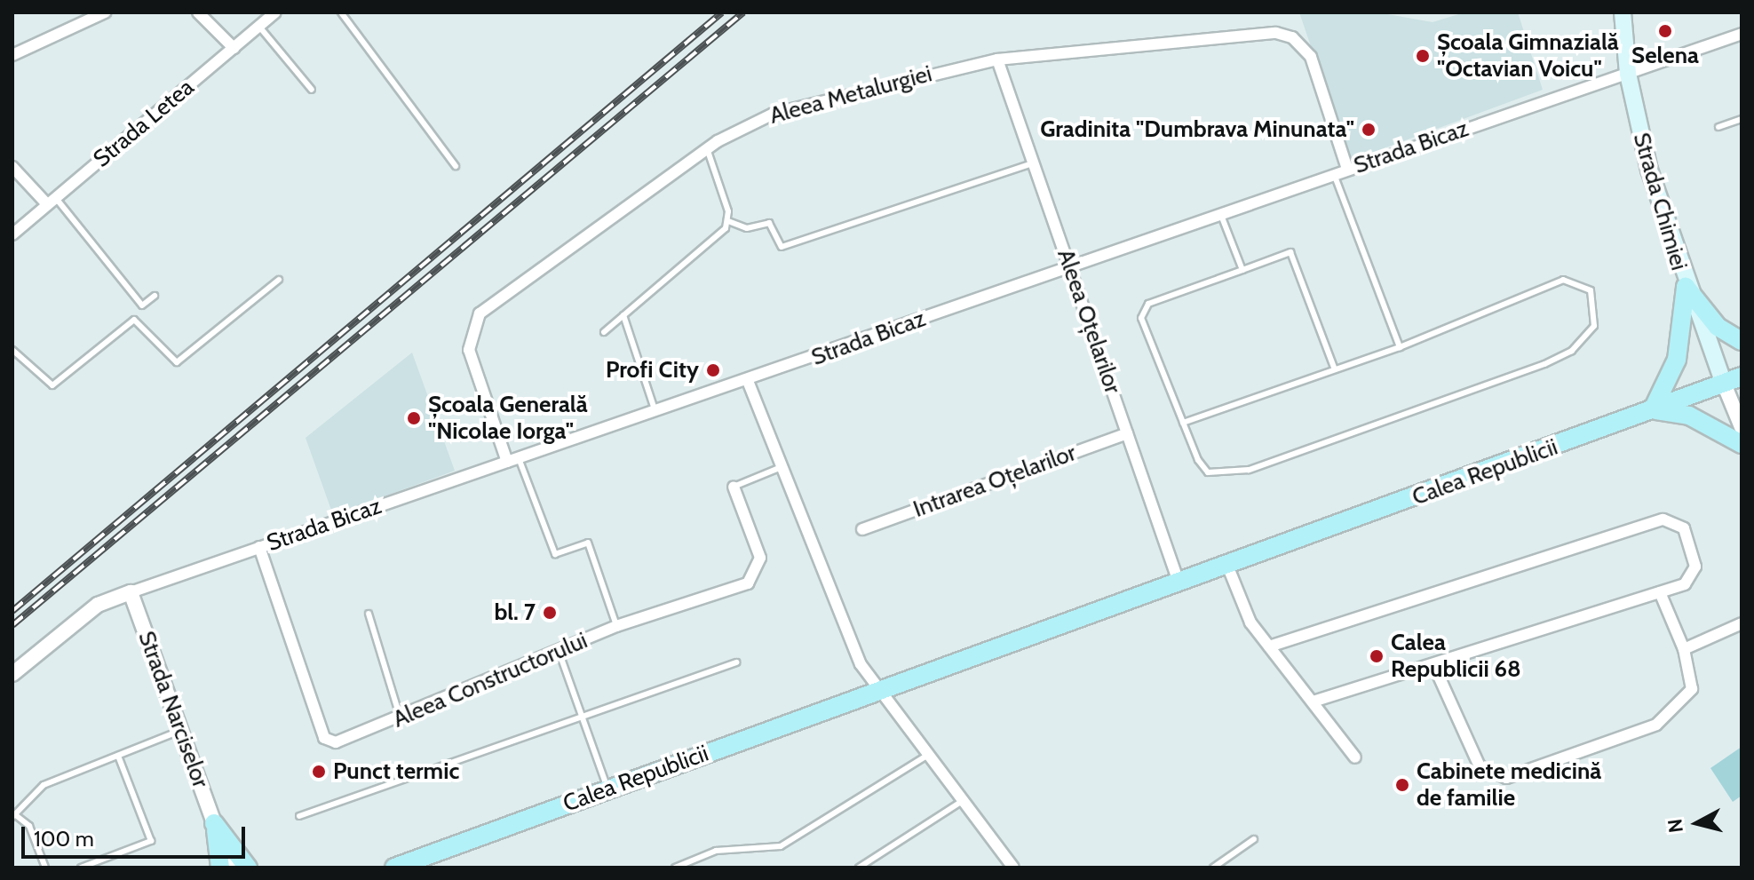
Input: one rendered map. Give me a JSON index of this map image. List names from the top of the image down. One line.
{"streets":{"main road":["Strada Chimiei","Calea Republicii"],"street":["Aleea Metalurgiei","Strada Letea","Strada Bicaz","Aleea Oțelarilor","Intrarea Oțelarilor","Aleea Constructorului","Strada Narciselor"]},"crossings":[["Aleea Metalurgiei","Strada Bicaz"],["Aleea Metalurgiei","Aleea Oțelarilor"],["Strada Bicaz","Strada Chimiei"],["Strada Bicaz","Aleea Oțelarilor"],["Strada Bicaz","Aleea Constructorului"],["Strada Bicaz","Strada Narciselor"],["Strada Chimiei","Calea Republicii"],["Aleea Oțelarilor","Calea Republicii"],["Aleea Oțelarilor","Intrarea Oțelarilor"]],"places":["Selena","Școala Gimnazială \"Octavian Voicu\"","Gradinita \"Dumbrava Minunata\"","Profi City","Școala Generală \"Nicolae Iorga\"","bl. 7","Calea Republicii 68","Punct termic","Cabinete medicină de familie"],"scale_bar":"100 m","north":"left"}
